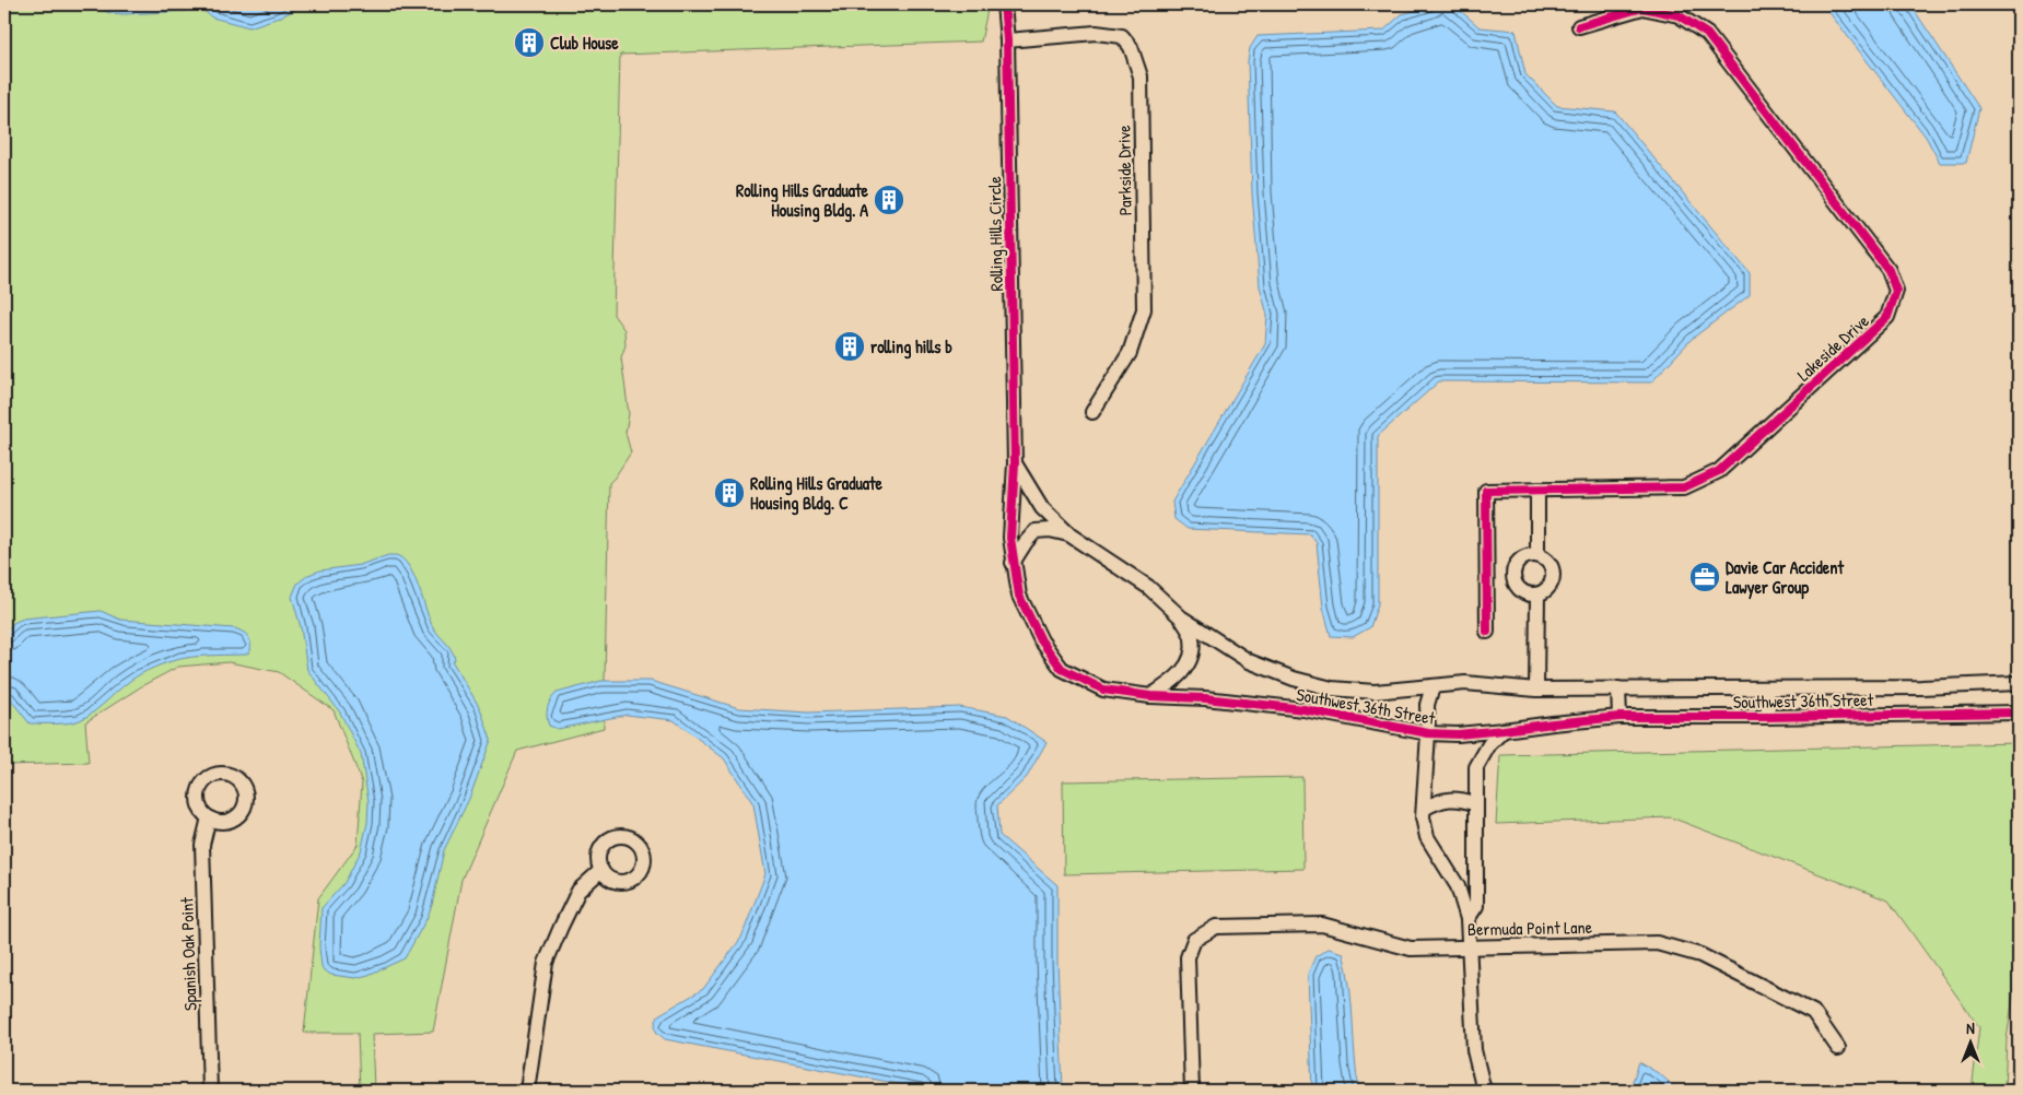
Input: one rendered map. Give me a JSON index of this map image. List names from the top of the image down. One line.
{"streets":{"street":["Parkside Drive","Rolling Hills Circle","Lakeside Drive","Southwest 36th Street","Bermuda Point Lane","Spanish Oak Point"]},"crossings":[["Parkside Drive","Rolling Hills Circle"],["Rolling Hills Circle","Southwest 36th Street"]],"places":{"building":["Club House","Rolling Hills Graduate Housing Bldg. A","rolling hills b","Rolling Hills Graduate Housing Bldg. C"],"office":["Davie Car Accident Lawyer Group"]},"north":"top"}
